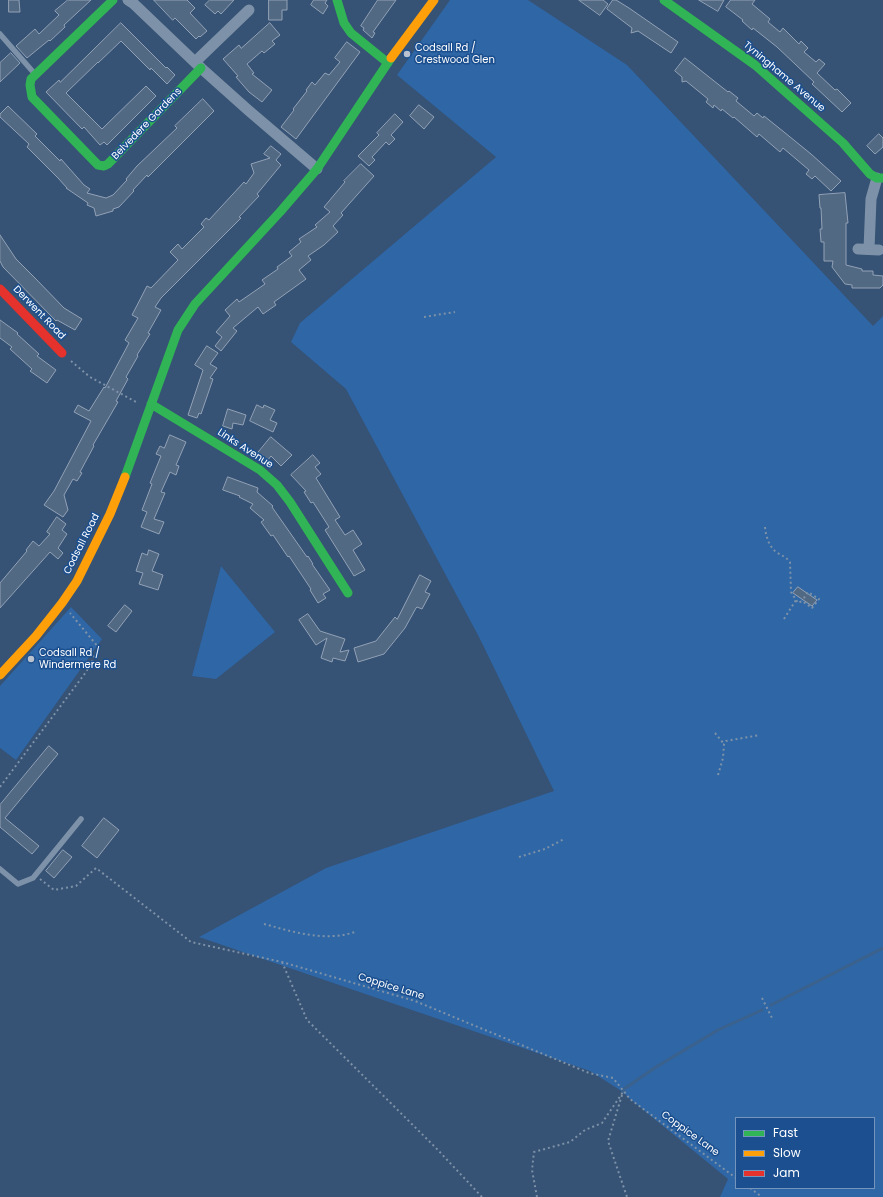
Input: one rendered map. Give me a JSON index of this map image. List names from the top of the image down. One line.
{"streets":{"street":["Tyninghame Avenue","Belvedere Gardens","Derwent Road","Links Avenue","Codsall Road"],"path":["Coppice Lane"]},"crossings":[["Links Avenue","Codsall Road"]],"places":["Codsall Rd / Crestwood Glen","Codsall Rd / Windermere Rd"],"legend":["Fast","Slow","Jam"]}
